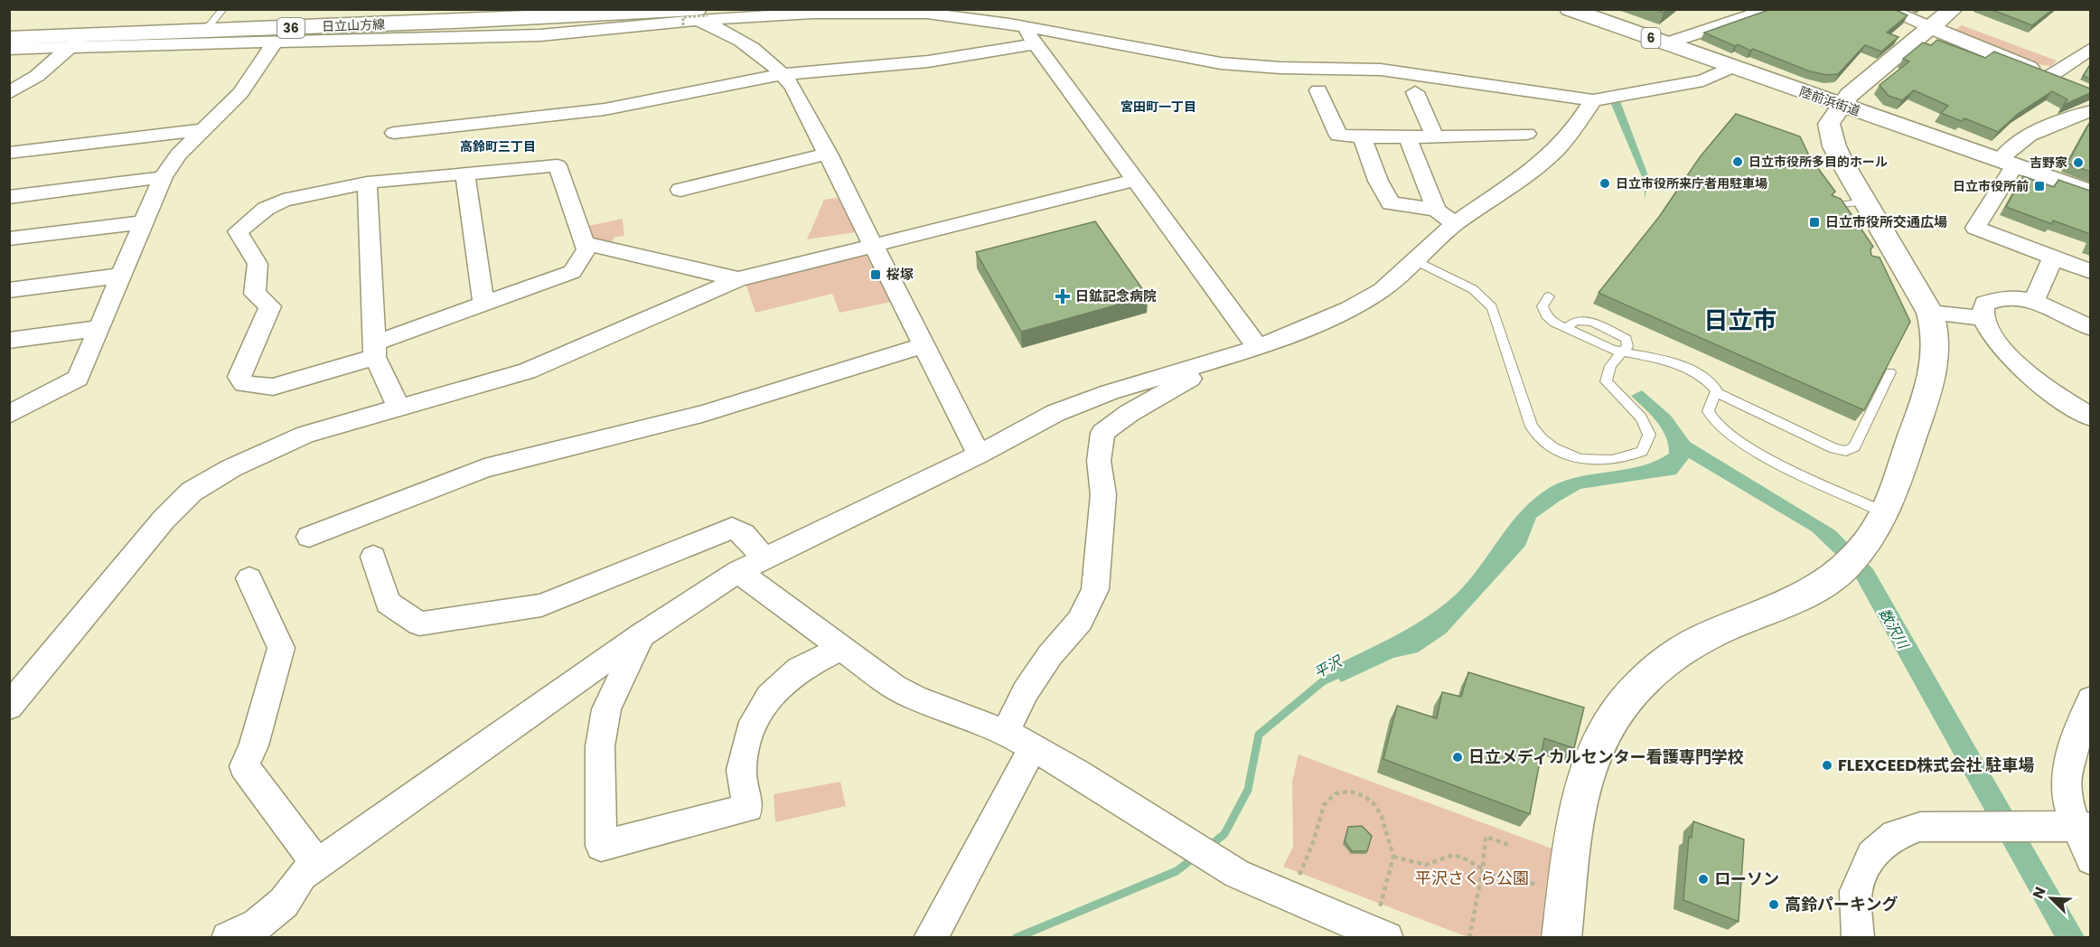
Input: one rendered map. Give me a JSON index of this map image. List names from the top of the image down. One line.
{"streets":{"main road":["日立山方線","36","6","陸前浜街道"]},"districts":["宮田町一丁目","高鈴町三丁目","日立市"],"water":["数沢川","平沢"],"parks":["平沢さくら公園"],"places":{"other":["日立市役所多目的ホール","吉野家","日立市役所来庁者用駐車場","日立メディカルセンター看護専門学校","FLEXCEED株式会社 駐車場","ローソン","高鈴パーキング"],"transit":["日立市役所前","日立市役所交通広場","桜塚"],"health":["日鉱記念病院"]},"north":"top left"}
